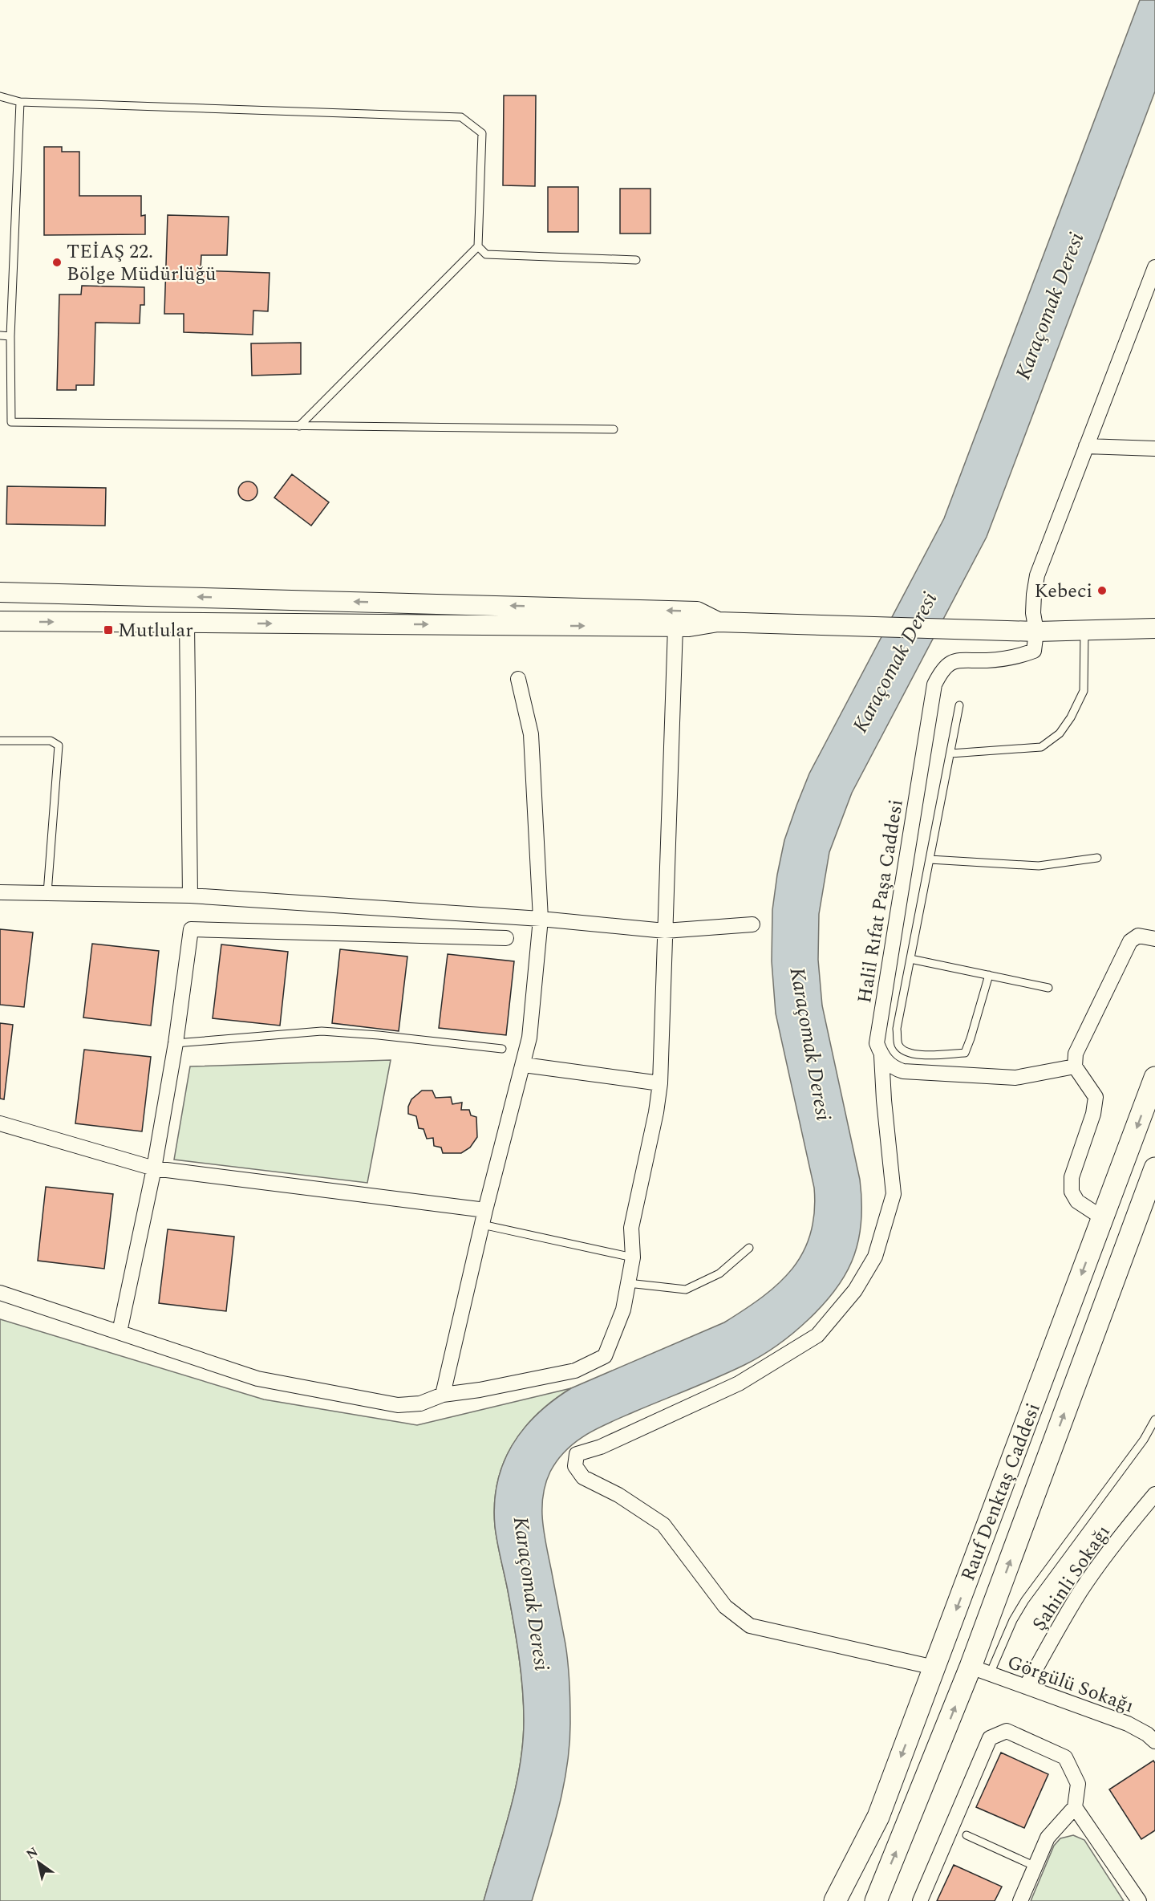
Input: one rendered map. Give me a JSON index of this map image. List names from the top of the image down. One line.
{"streets":{"main road":["Rauf Denktaş Caddesi"],"street":["Halil Rıfat Paşa Caddesi","Şahinli Sokağı","Görgülü Sokağı"]},"crossings":[["Rauf Denktaş Caddesi","Görgülü Sokağı"],["Şahinli Sokağı","Görgülü Sokağı"]],"water":["Karaçomak Deresi"],"places":{"other":["TEİAŞ 22. Bölge Müdürlüğü","Kebeci"],"transit":["Mutlular"]},"north":"top left"}
